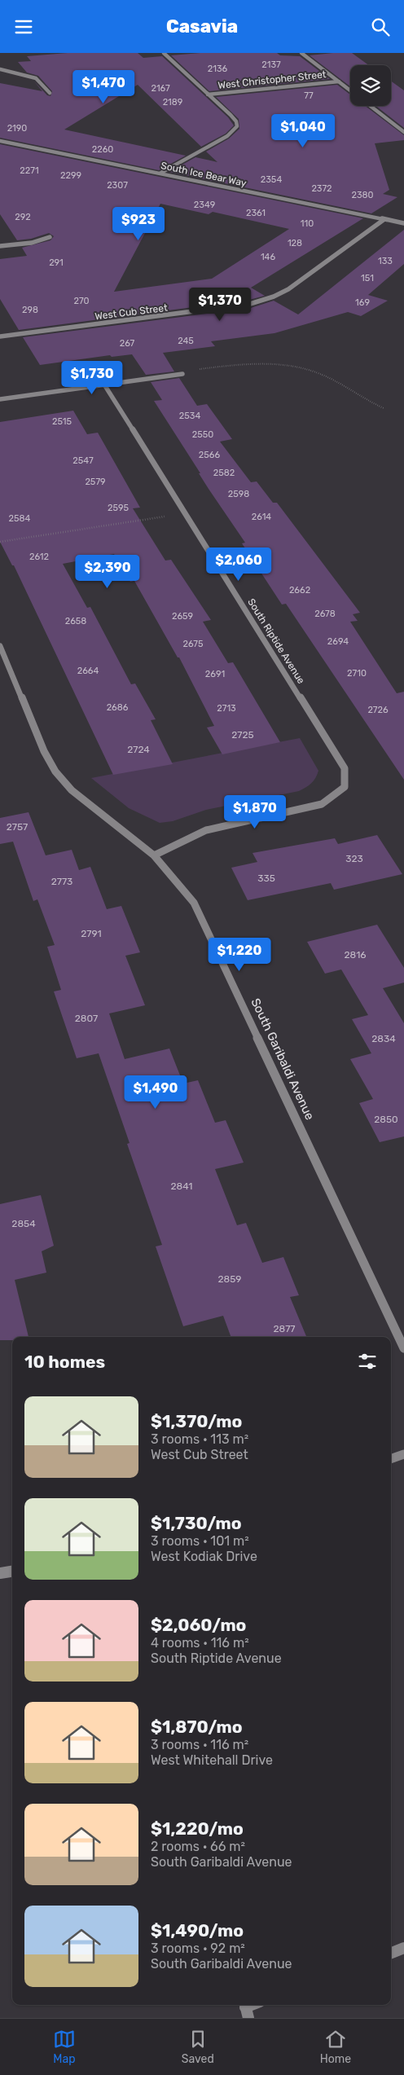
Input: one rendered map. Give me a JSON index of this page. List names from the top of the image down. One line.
{"streets":{"street":["West Christopher Street","South Ice Bear Way","West Cub Street","South Riptide Avenue","South Garibaldi Avenue"]},"crossings":[["South Ice Bear Way","West Cub Street"],["South Riptide Avenue","South Garibaldi Avenue"]],"house_numbers":["2137","2136","2167","77","2189","2190","2260","2271","2299","2354","2307","2372","2380","2349","2361","292","110","128","146","133","291","151","270","169","298","245","267","2534","2515","2550","2566","2547","2582","2579","2598","2595","2614","2584","2612","2662","2678","2659","2658","2694","2675","2664","2710","2691","2686","2713","2726","2725","2724","2757","323","335","2773","2791","2816","2807","2834","2850","2841","2854","2859","2877"],"page":{"header":"Casavia","price":["$1,470","$1,040","$923","$1,370","$1,730","$2,060","$2,390","$1,870","$1,220","$1,490"],"heading":"10 homes","list":[{"name":"$1,370/mo","note":"3 rooms · 113 m² · West Cub Street"},{"name":"$1,730/mo","note":"3 rooms · 101 m² · West Kodiak Drive"},{"name":"$2,060/mo","note":"4 rooms · 116 m² · South Riptide Avenue"},{"name":"$1,870/mo","note":"3 rooms · 116 m² · West Whitehall Drive"},{"name":"$1,220/mo","note":"2 rooms · 66 m² · South Garibaldi Avenue"},{"name":"$1,490/mo","note":"3 rooms · 92 m² · South Garibaldi Avenue"}],"tabs":["Map","Saved","Home"]}}
